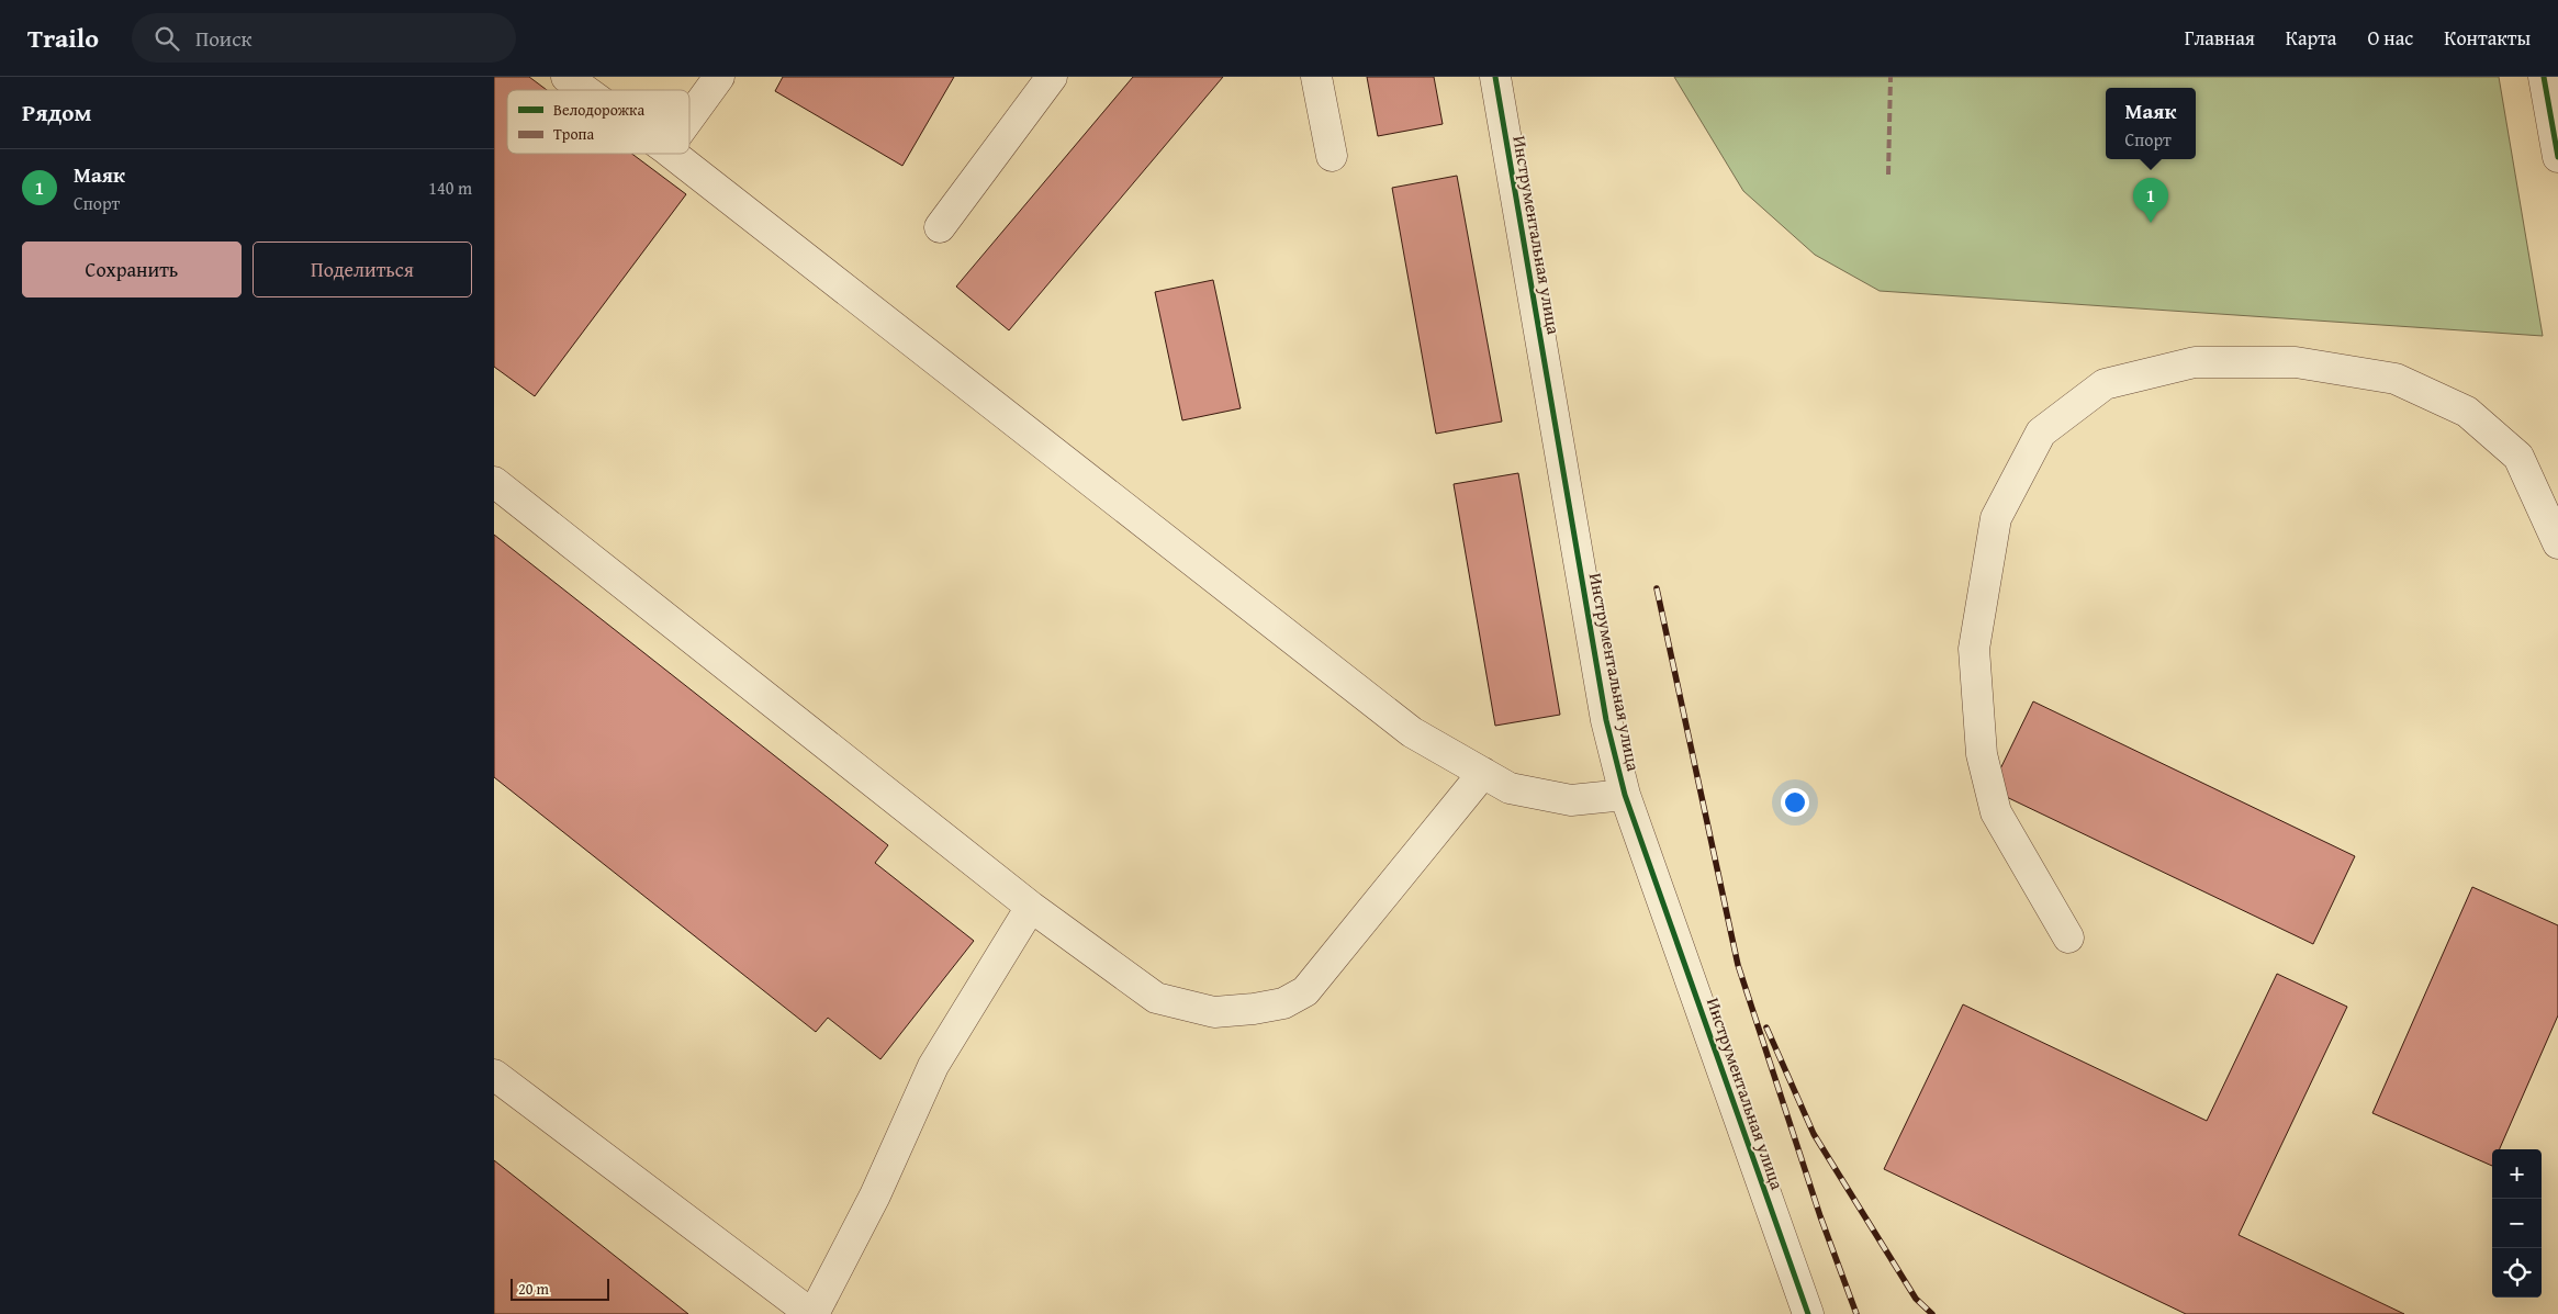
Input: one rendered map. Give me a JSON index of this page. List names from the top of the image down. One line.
{"streets":{"street":["Инструментальная улица"]},"legend":["Велодорожка","Тропа"],"scale_bar":"20 m","page":{"header":"Trailo","search":"Поиск","nav":["Главная","Карта","О нас","Контакты"],"heading":"Рядом","popup":["Маяк","Спорт"],"list":[{"mark":"1","name":"Маяк","note":"Спорт","value":"140 m"}],"pins":"1","buttons":["Сохранить","Поделиться"],"map_buttons":["+","−"],"scale":"20 m"}}
